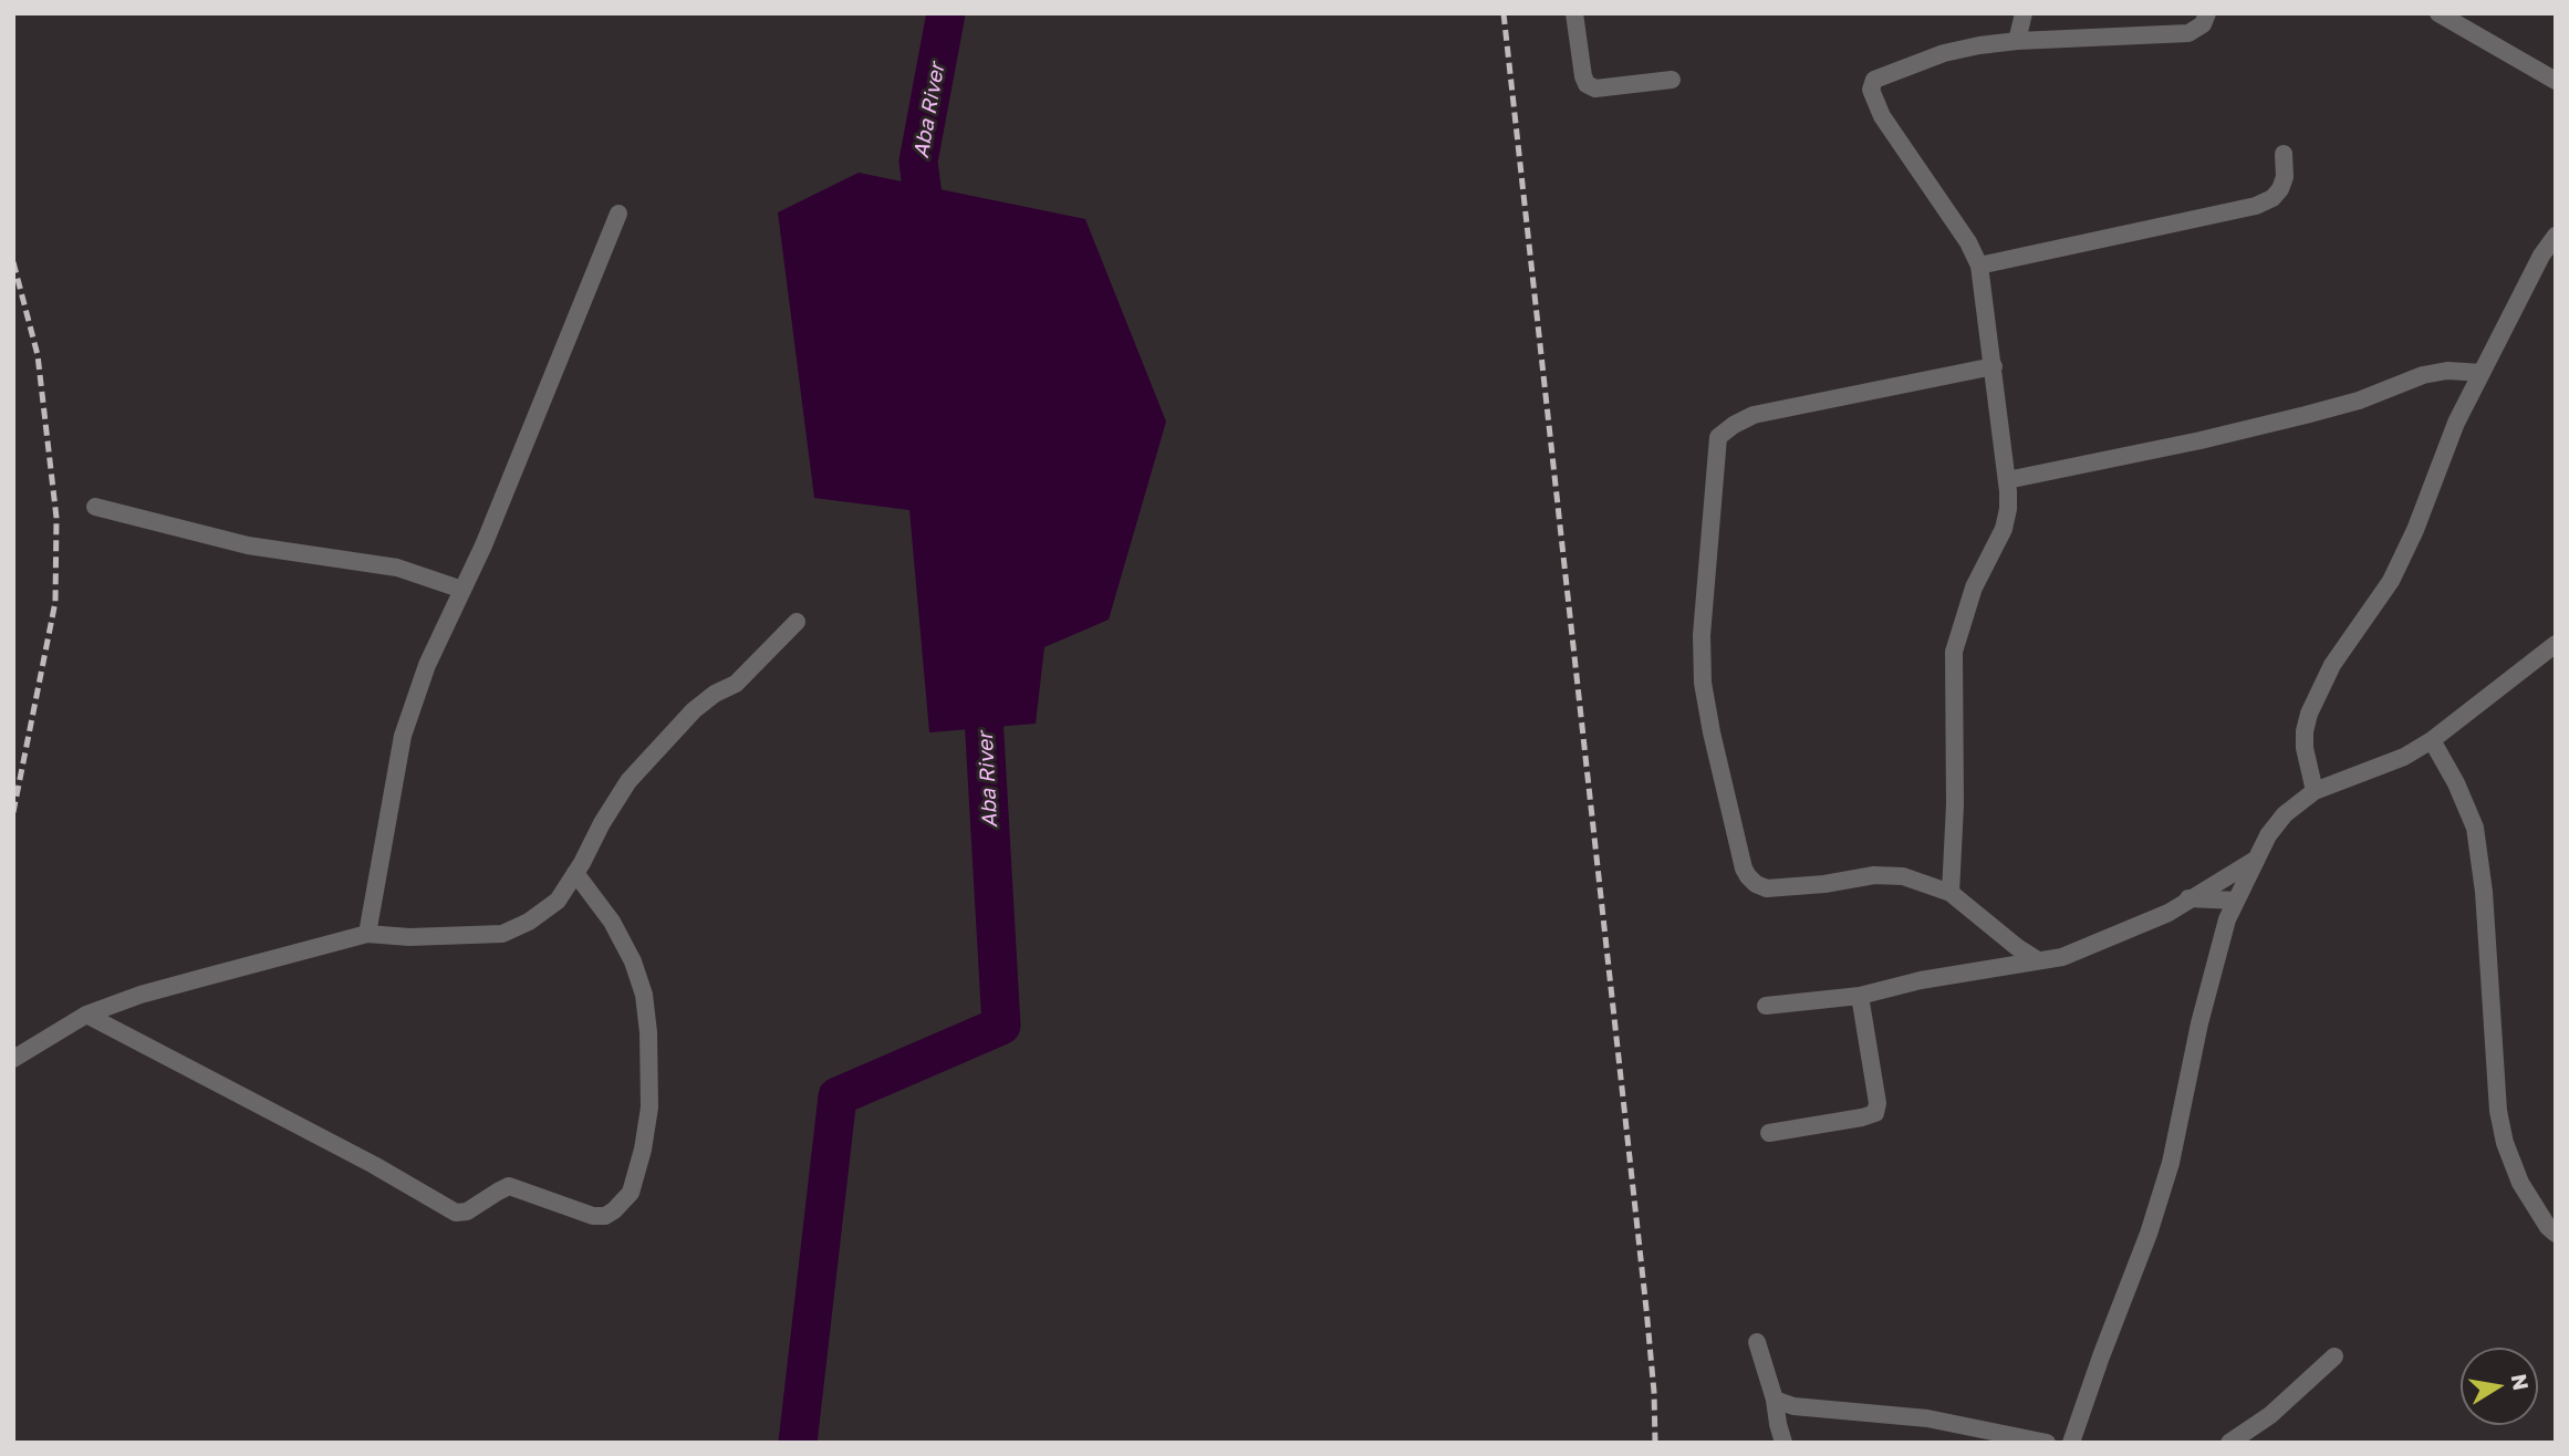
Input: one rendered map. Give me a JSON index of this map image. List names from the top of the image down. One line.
{"water":["Aba River"],"north":"right"}
